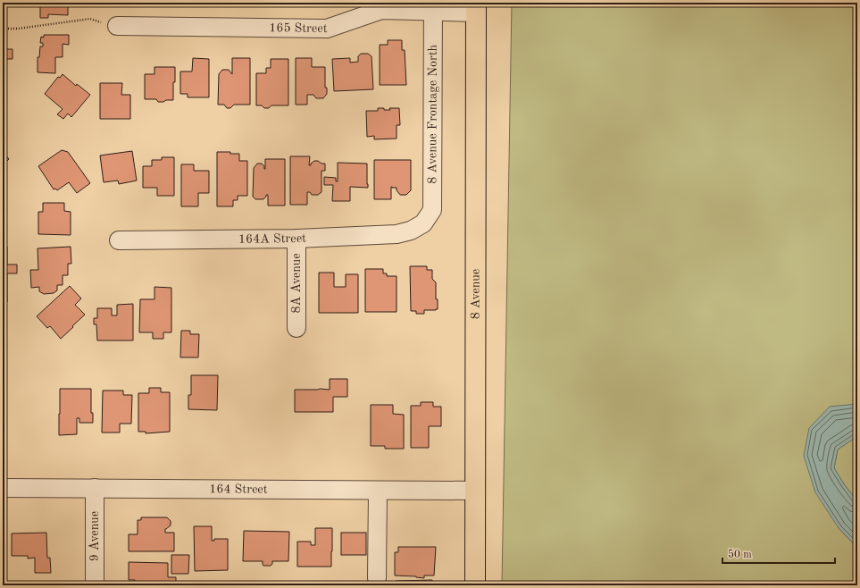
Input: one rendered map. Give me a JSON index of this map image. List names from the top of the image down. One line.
{"streets":{"main road":["8 Avenue"],"street":["165 Street","8 Avenue Frontage North","164A Street","8A Avenue","164 Street","9 Avenue"]},"crossings":[["165 Street","8 Avenue Frontage North"],["165 Street","8 Avenue"],["8 Avenue Frontage North","164A Street"],["164A Street","8A Avenue"],["8 Avenue","164 Street"],["164 Street","9 Avenue"]],"scale_bar":"50 m"}
